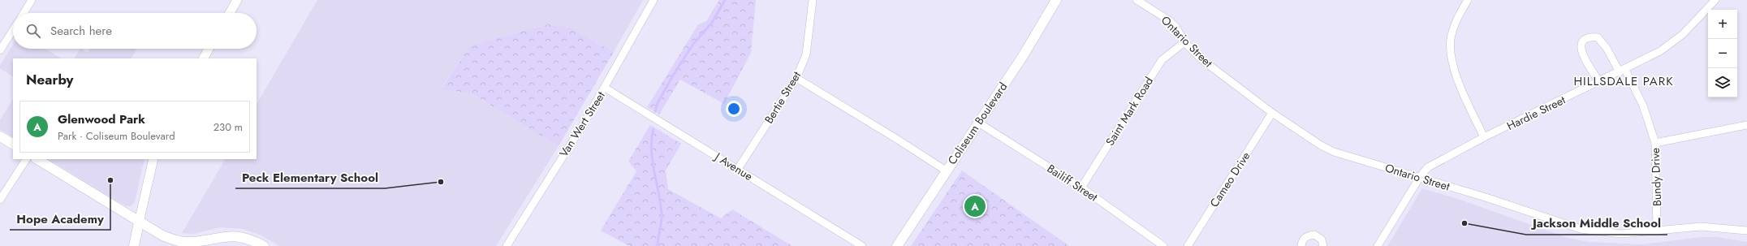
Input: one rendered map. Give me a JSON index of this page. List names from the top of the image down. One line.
{"streets":{"main road":["Coliseum Boulevard"],"street":["Ontario Street","Bertie Street","Saint Mark Road","Hardie Street","Van Wert Street","J Avenue","Bundy Drive","Cameo Drive","Bailiff Street"]},"crossings":[["Ontario Street","Saint Mark Road"],["Ontario Street","Hardie Street"],["Ontario Street","Bundy Drive"],["Ontario Street","Cameo Drive"],["Bertie Street","J Avenue"],["Saint Mark Road","Bailiff Street"],["Hardie Street","Bundy Drive"],["Coliseum Boulevard","Bailiff Street"],["Van Wert Street","J Avenue"]],"districts":["HILLSDALE PARK"],"places":["Hope Academy","Peck Elementary School","Jackson Middle School"],"page":{"map_buttons":["+","−"],"search":"Search here","heading":"Nearby","list":[{"mark":"A","name":"Glenwood Park","note":"Park · Coliseum Boulevard","value":"230 m"}],"pins":"A"}}
